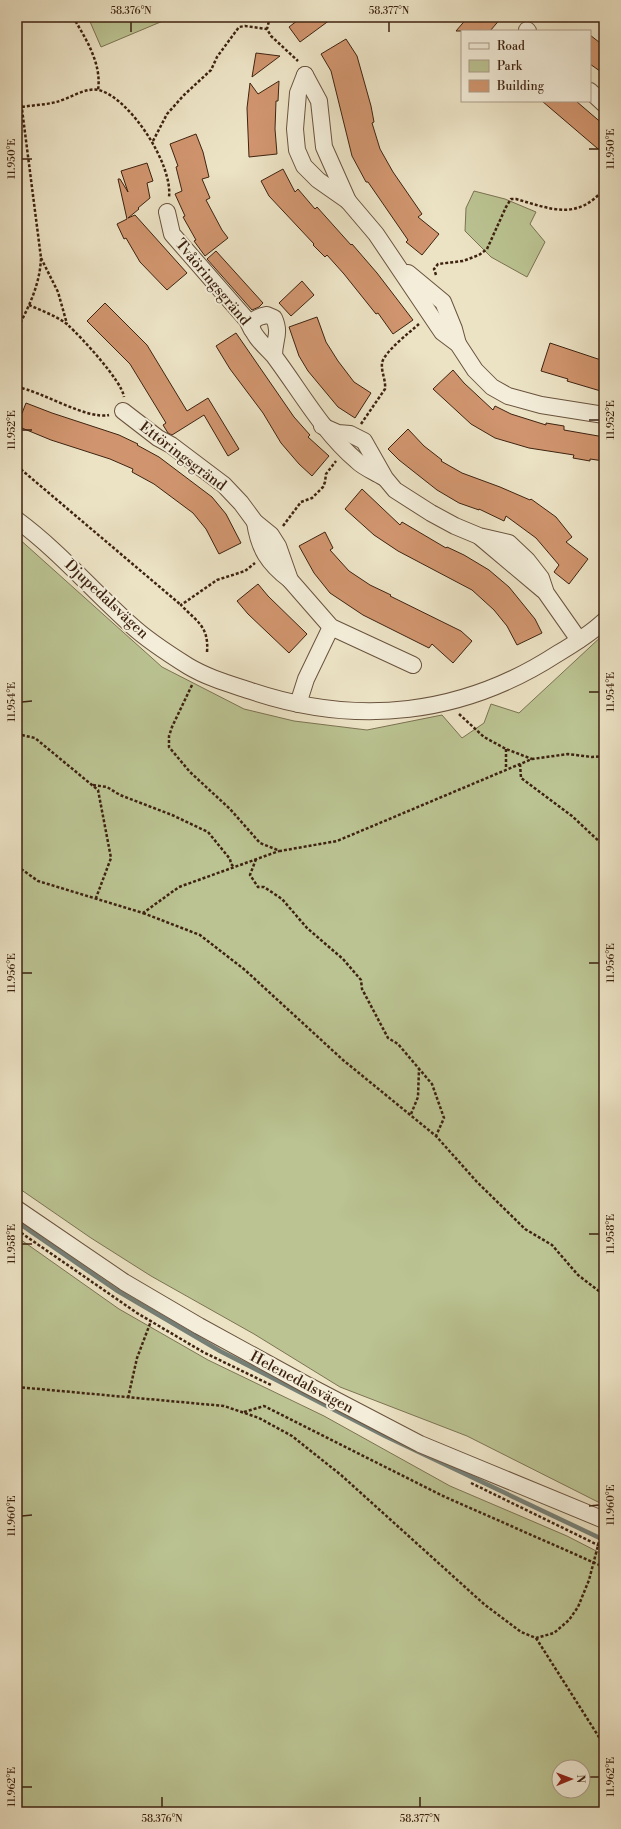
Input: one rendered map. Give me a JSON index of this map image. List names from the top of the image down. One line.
{"streets":{"street":["Tvåöringsgränd","Ettöringsgränd","Djupedalsvägen","Helenedalsvägen"]},"crossings":[["Tvåöringsgränd","Djupedalsvägen"]],"legend":["Road","Park","Building"],"north":"right","coordinates":["58.376°N","58.377°N","11.950°E","11.952°E","11.954°E","11.956°E","11.958°E","11.960°E","11.962°E"]}
